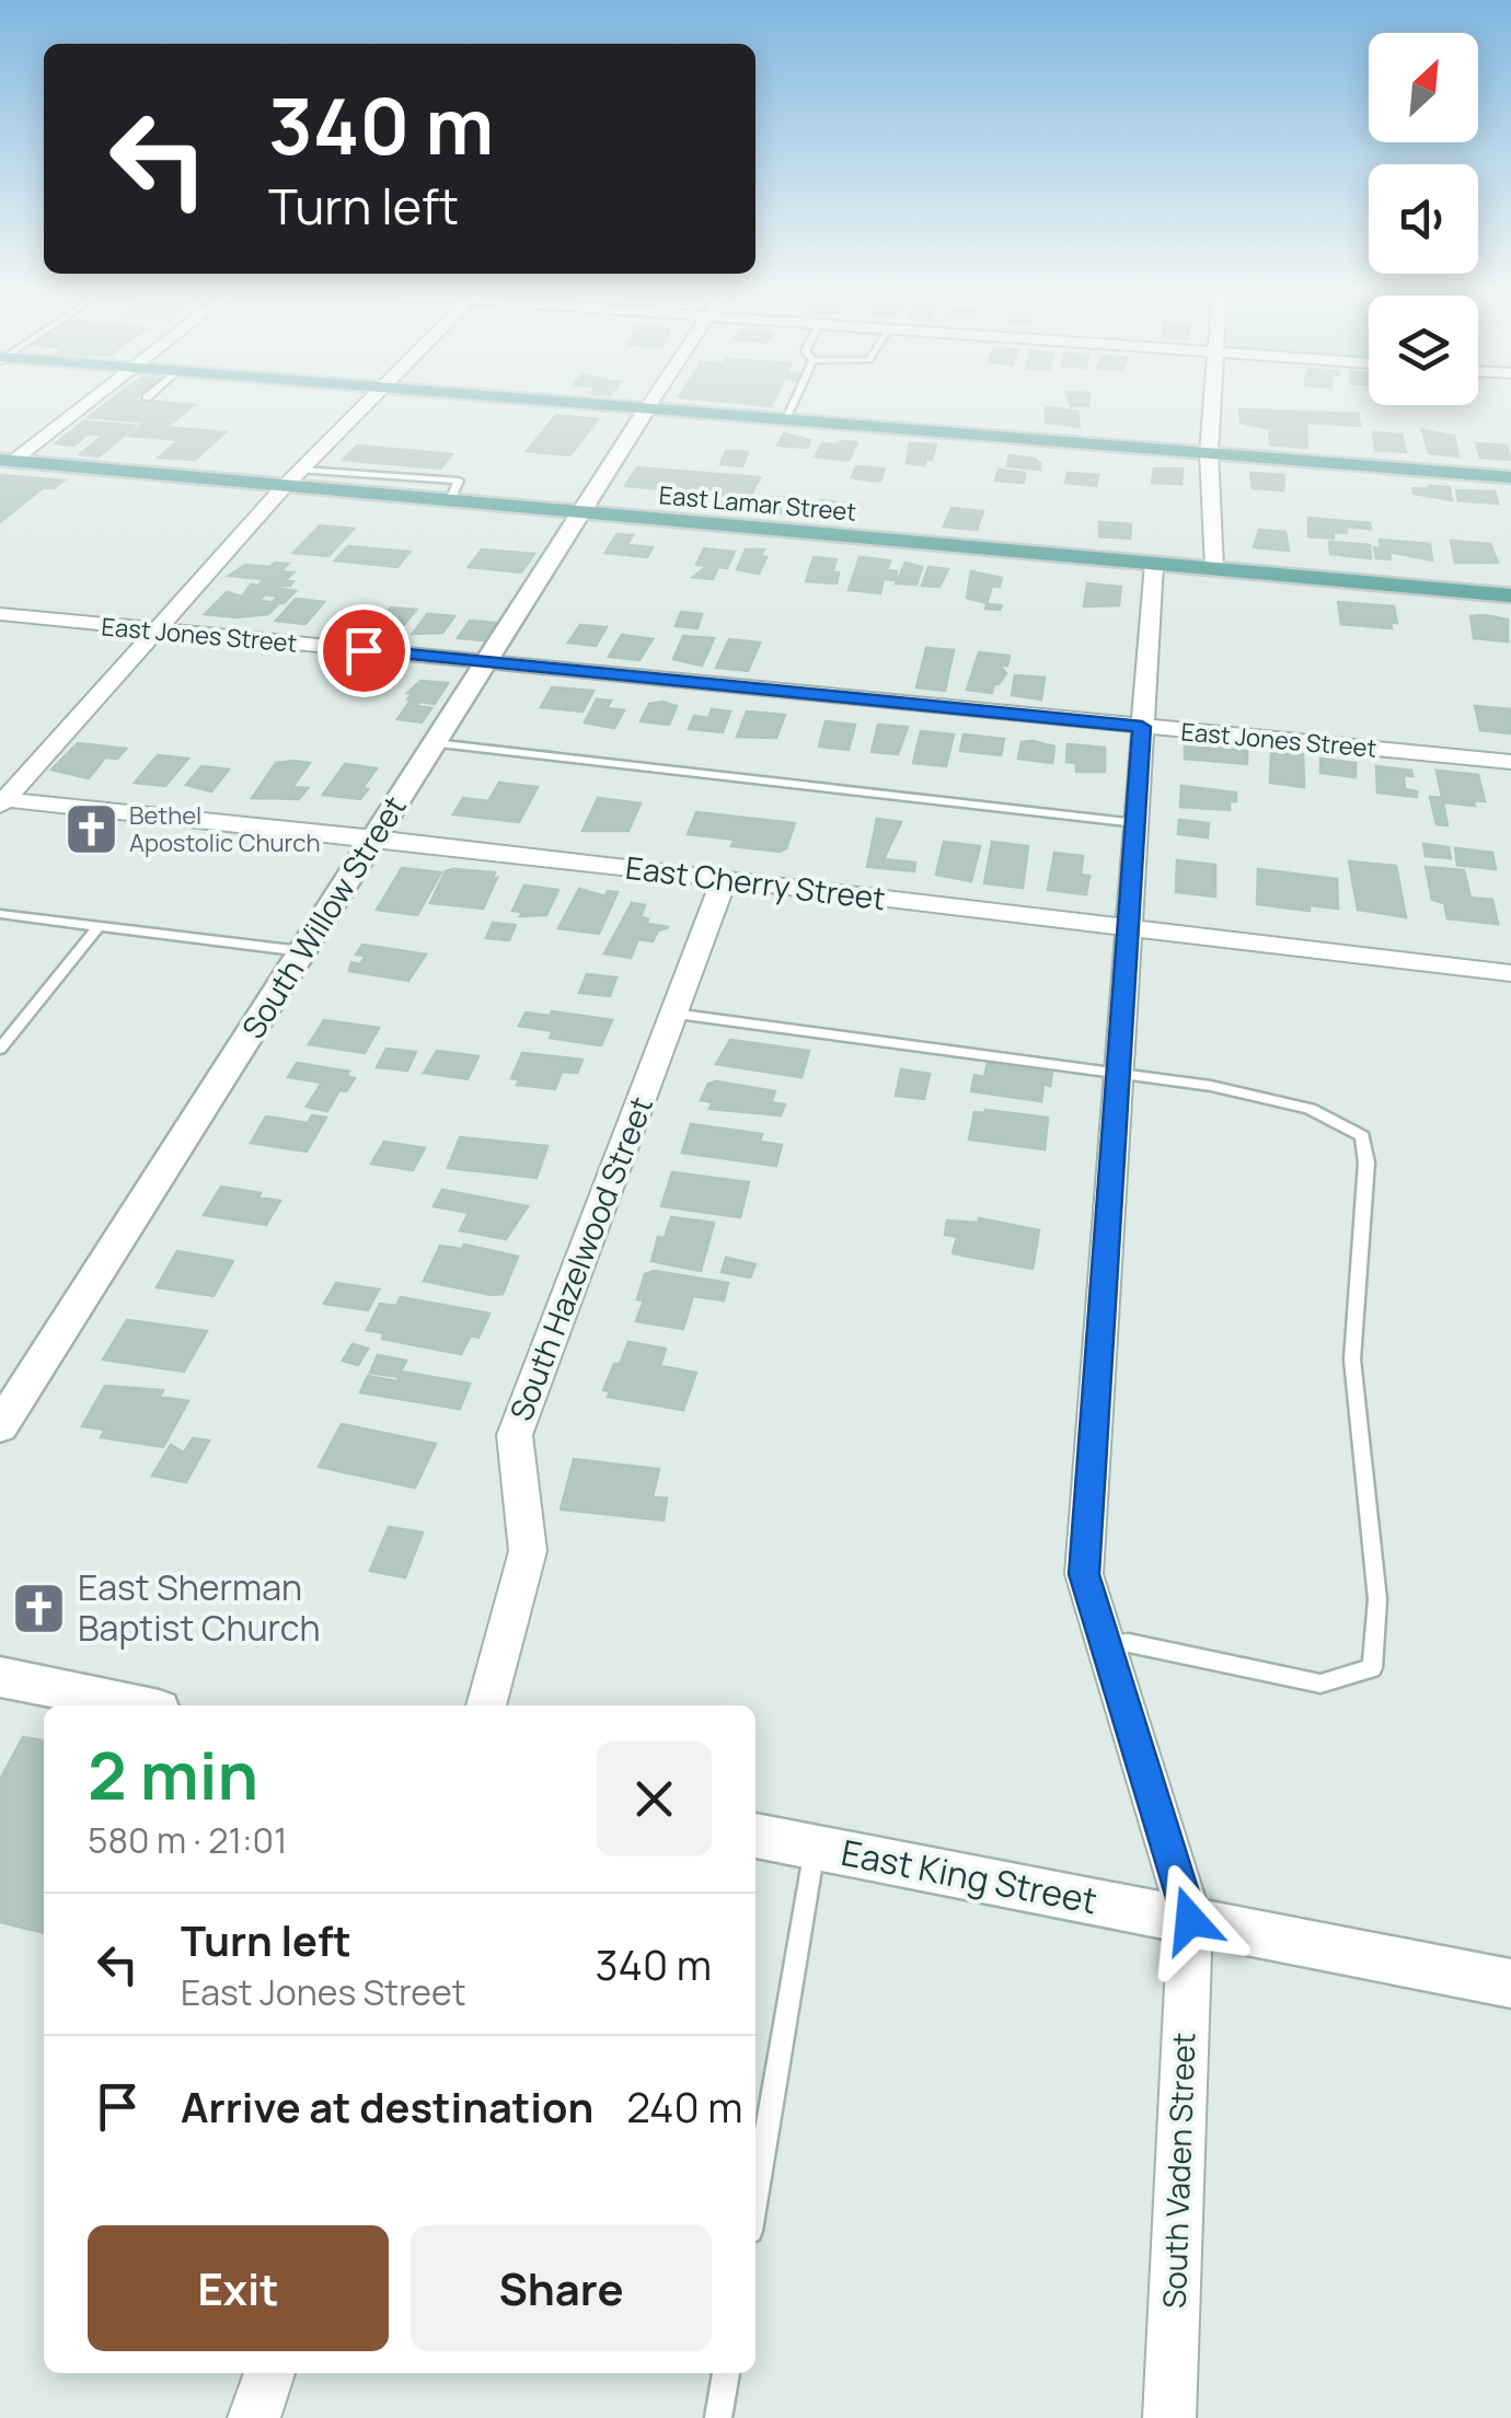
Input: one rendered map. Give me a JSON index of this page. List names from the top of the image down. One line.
{"streets":{"main road":["East Lamar Street"],"street":["East Jones Street","East Cherry Street","South Willow Street","South Hazelwood Street","East King Street","South Vaden Street"]},"crossings":[["East Lamar Street","South Willow Street"],["East Lamar Street","South Vaden Street"],["East Jones Street","South Willow Street"],["East Jones Street","South Vaden Street"],["East Cherry Street","South Willow Street"],["East Cherry Street","South Hazelwood Street"],["East Cherry Street","South Vaden Street"],["East King Street","South Vaden Street"]],"places":{"church":["Bethel Apostolic Church","East Sherman Baptist Church"]},"north":"top right","page":{"turn":["340 m","Turn left"],"heading":["2 min","580 m · 21:01"],"list":[{"name":"Turn left","note":"East Jones Street","value":"340 m"},{"name":"Arrive at destination","value":"240 m"}],"buttons":["Exit","Share"]}}
